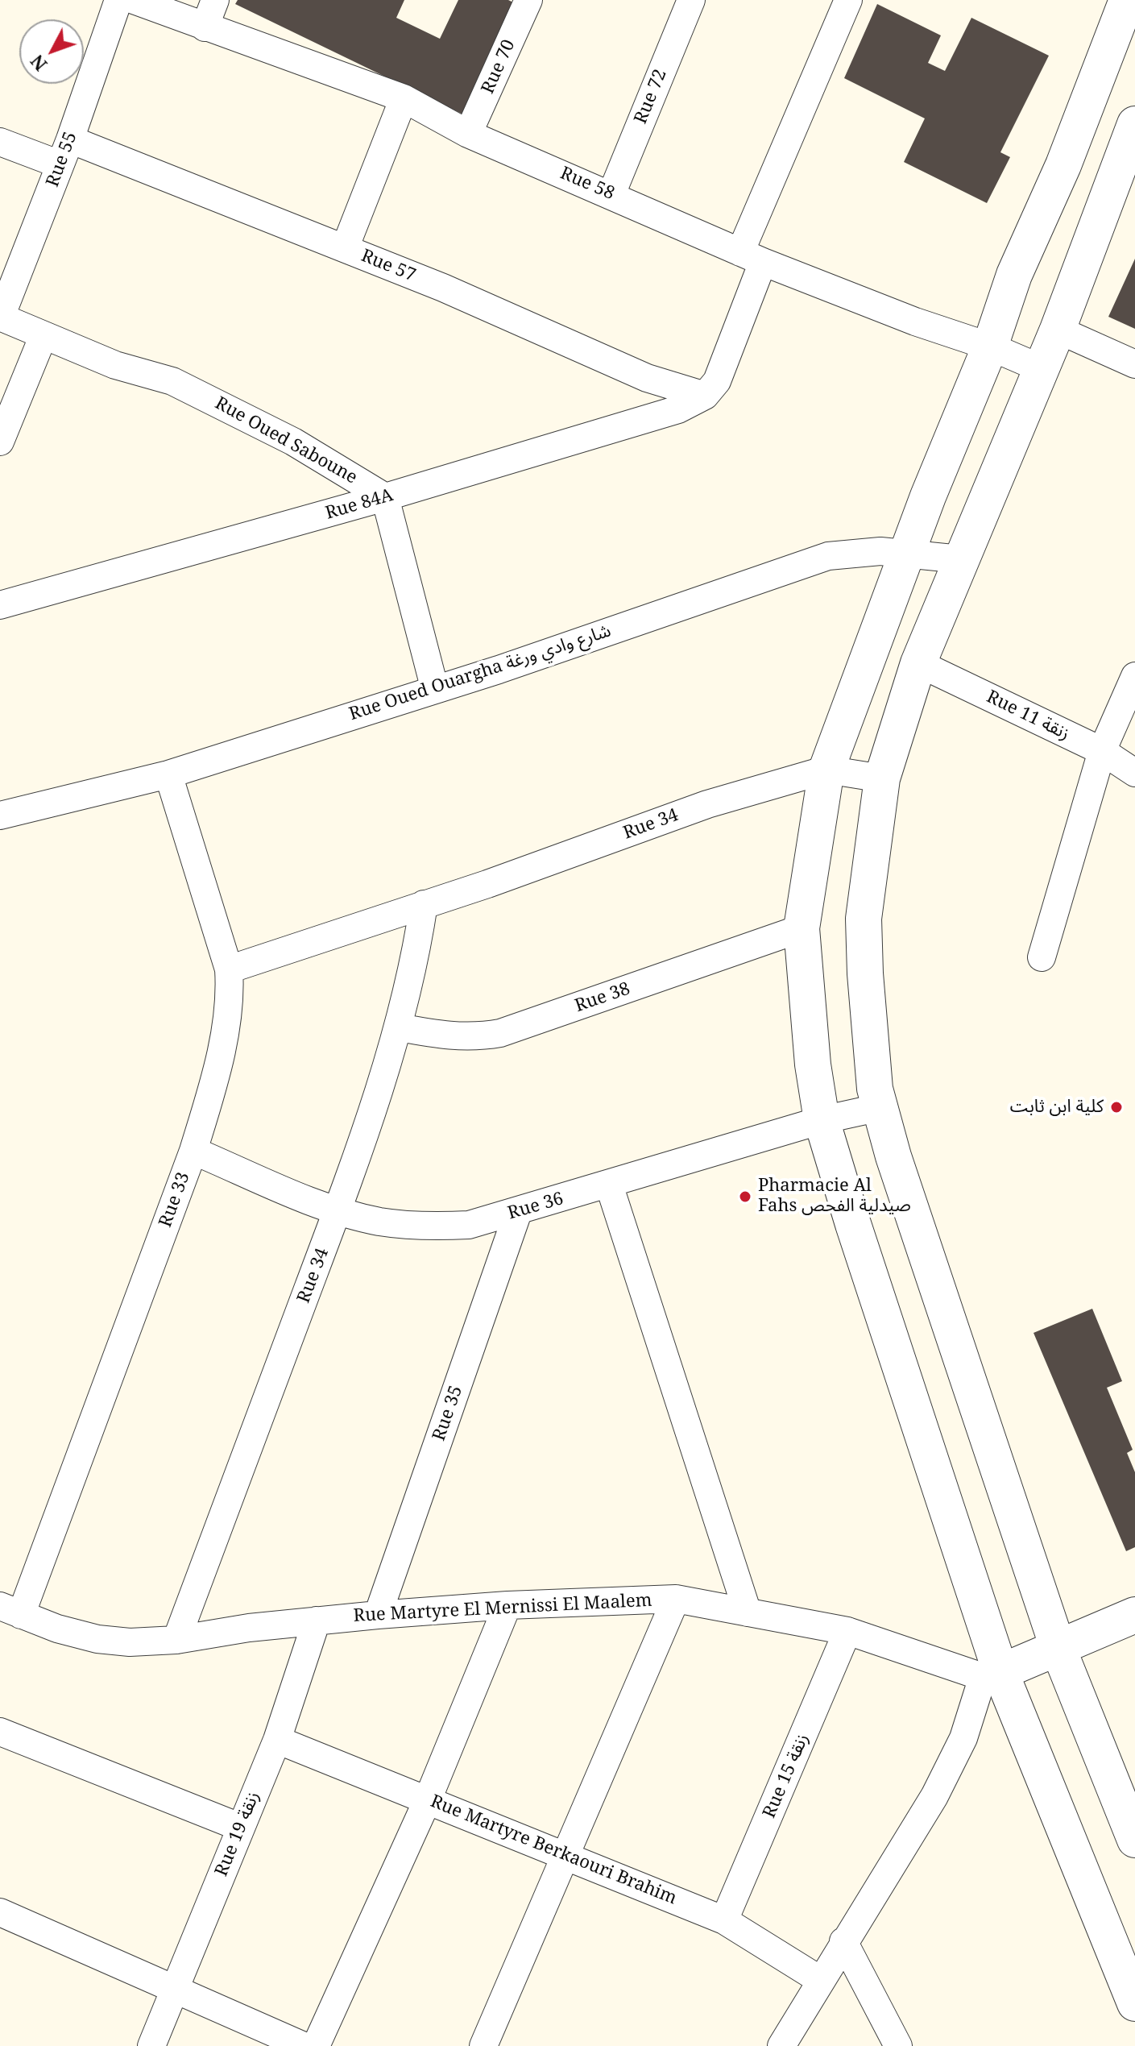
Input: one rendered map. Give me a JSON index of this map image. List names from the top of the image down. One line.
{"streets":{"street":["Rue 70","Rue 72","Rue 55","Rue 58","Rue 57","Rue Oued Saboune","Rue 84A","Rue Oued Ouargha شارع وادي ورغة","Rue 11 زنقة","Rue 34","Rue 38","Rue 33","Rue 36","Rue 35","Rue Martyre El Mernissi El Maalem","Rue 15 زنقة","Rue 19 زنقة","Rue Martyre Berkaouri Brahim"]},"crossings":[["Rue 70","Rue 58"],["Rue 72","Rue 58"],["Rue 55","Rue 57"],["Rue 55","Rue Oued Saboune"],["Rue 57","Rue 84A"],["Rue Oued Saboune","Rue 84A"],["Rue Oued Ouargha شارع وادي ورغة","Rue 33"],["Rue 34","Rue 38"],["Rue 34","Rue 33"],["Rue 34","Rue 36"],["Rue 34","Rue Martyre El Mernissi El Maalem"],["Rue 33","Rue 36"],["Rue 33","Rue Martyre El Mernissi El Maalem"],["Rue 36","Rue 35"],["Rue 35","Rue Martyre El Mernissi El Maalem"],["Rue Martyre El Mernissi El Maalem","Rue 15 زنقة"],["Rue Martyre El Mernissi El Maalem","Rue 19 زنقة"],["Rue 15 زنقة","Rue Martyre Berkaouri Brahim"],["Rue 19 زنقة","Rue Martyre Berkaouri Brahim"]],"places":["كلية ابن ثابت","Pharmacie Al Fahs صيدلية الفحص"],"north":"bottom left"}
